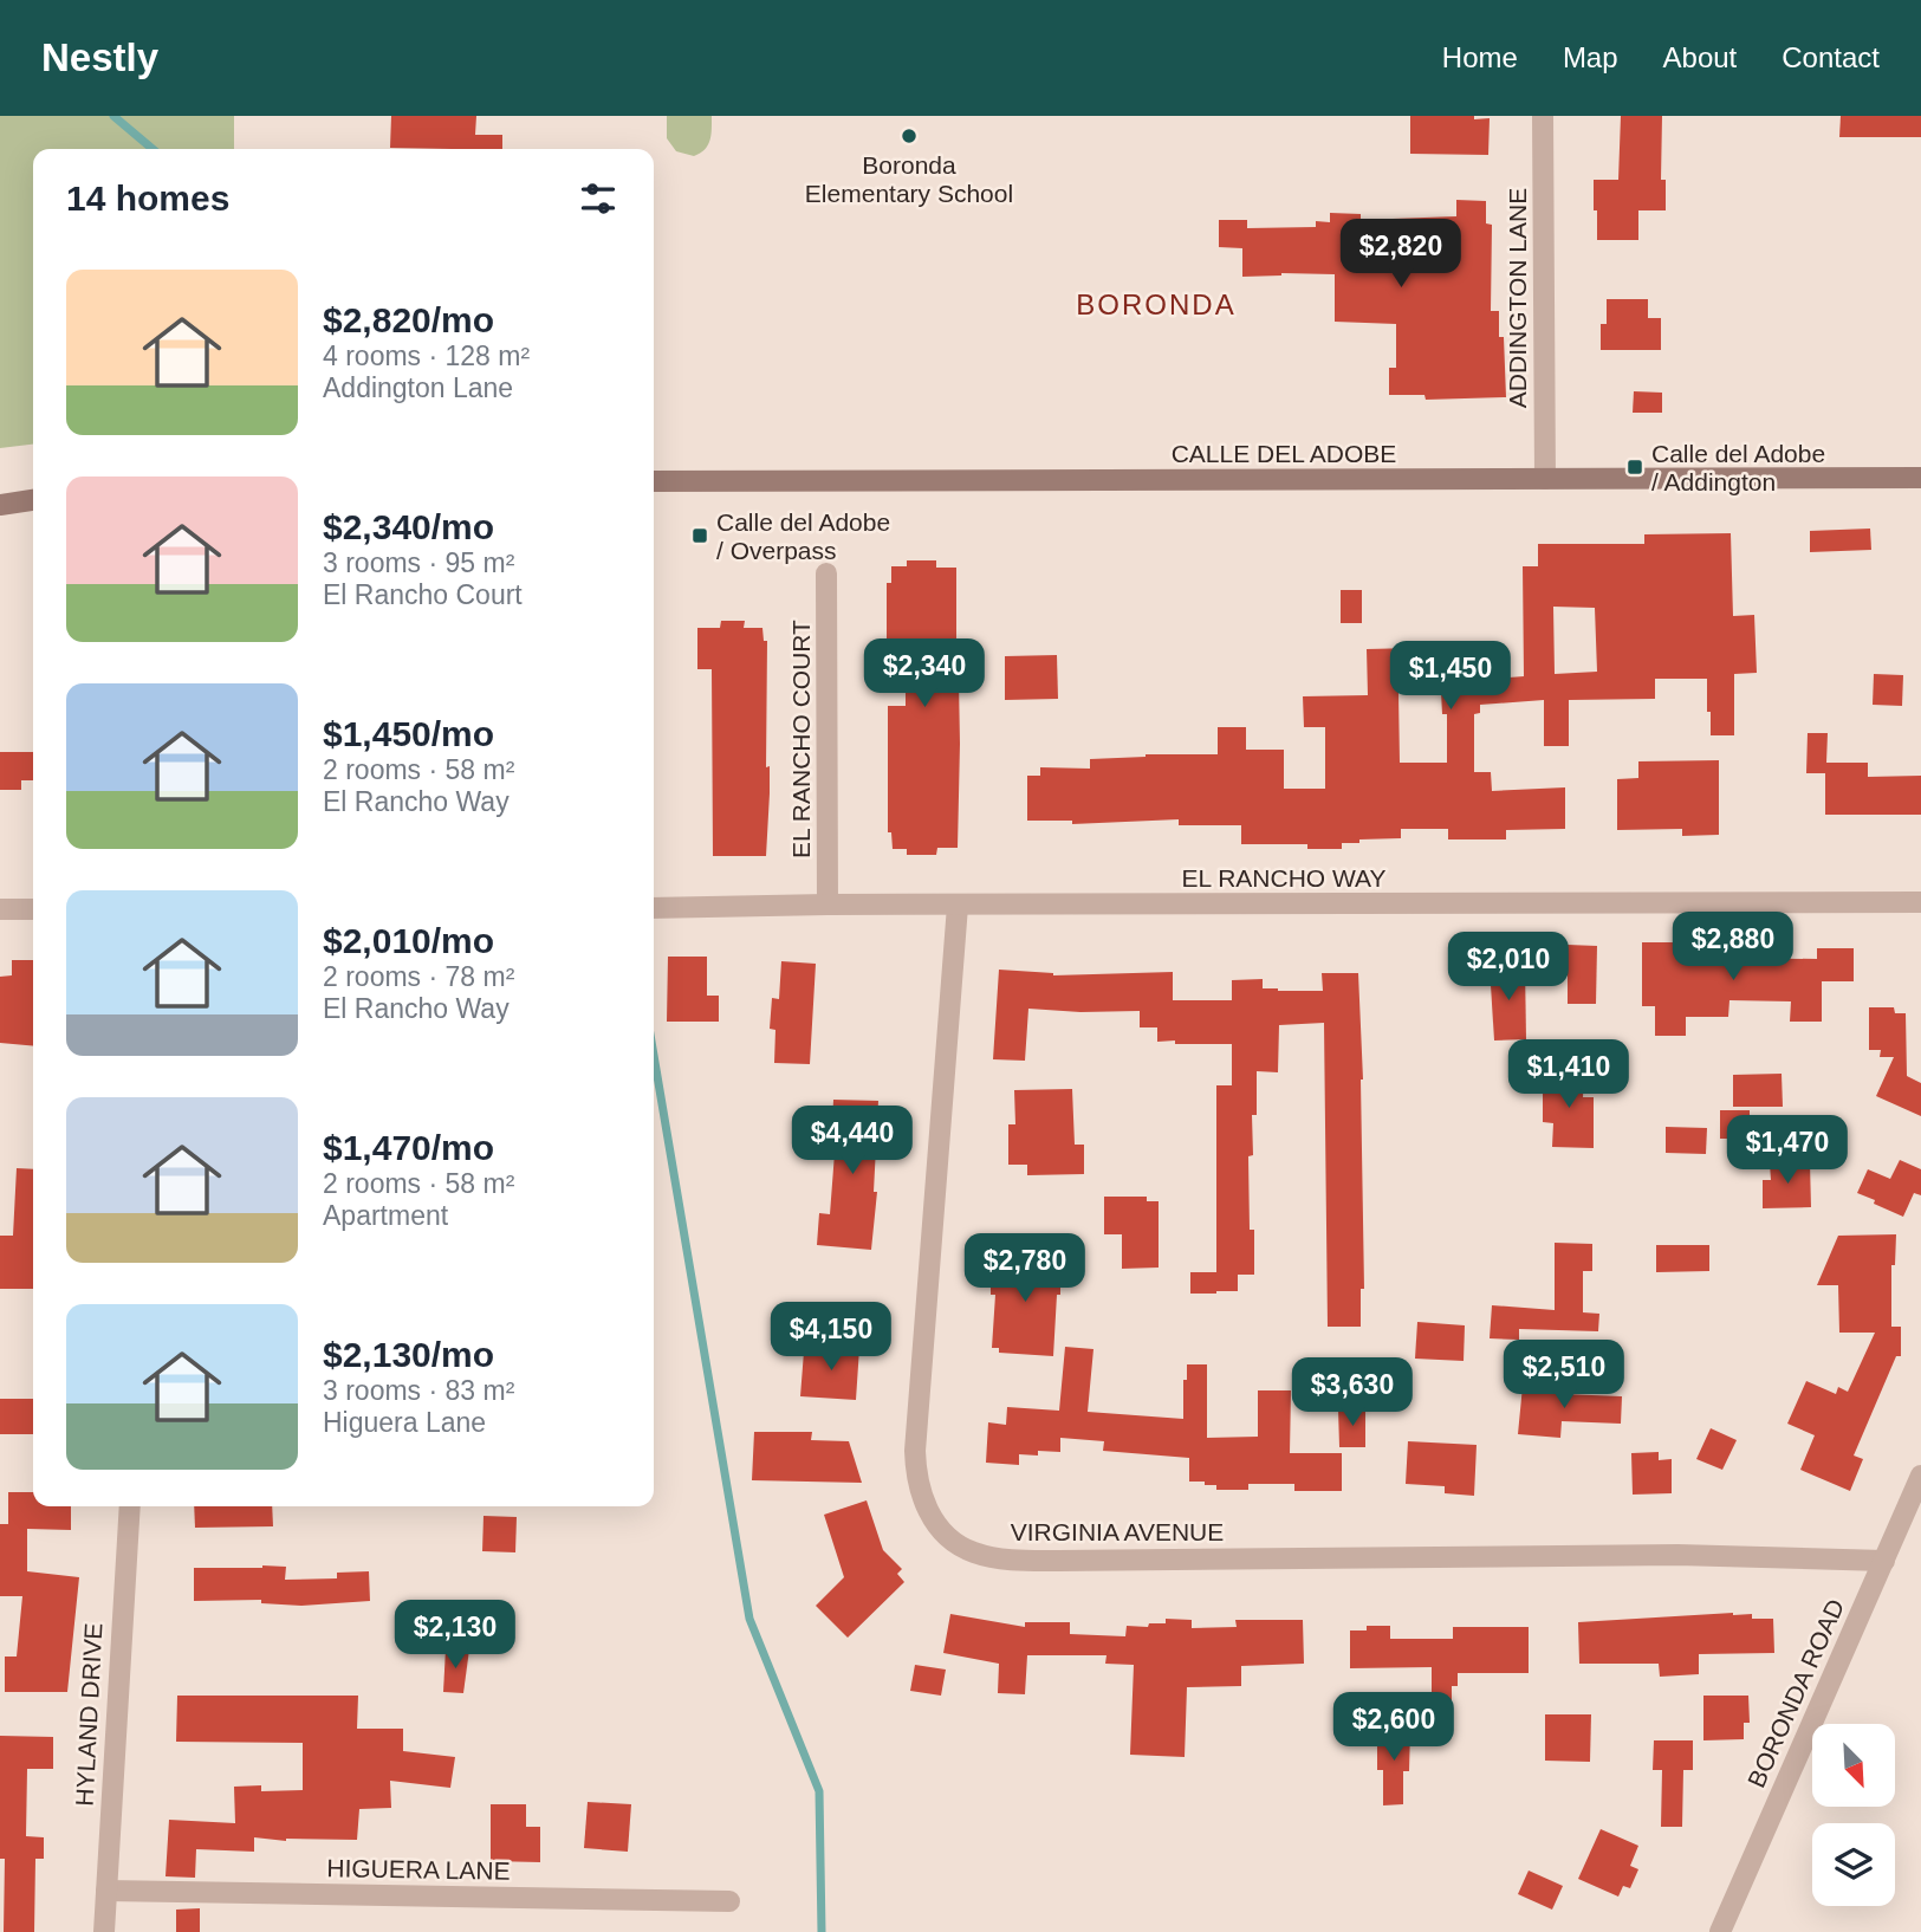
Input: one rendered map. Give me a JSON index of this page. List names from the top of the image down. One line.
{"streets":{"street":["ADDINGTON LANE","CALLE DEL ADOBE","EL RANCHO COURT","EL RANCHO WAY","VIRGINIA AVENUE","BORONDA ROAD","HYLAND DRIVE","HIGUERA LANE"]},"crossings":[["ADDINGTON LANE","CALLE DEL ADOBE"],["EL RANCHO COURT","EL RANCHO WAY"],["EL RANCHO WAY","VIRGINIA AVENUE"],["VIRGINIA AVENUE","BORONDA ROAD"],["HYLAND DRIVE","HIGUERA LANE"]],"districts":["BORONDA"],"places":{"other":["Boronda Elementary School"],"transit":["Calle del Adobe / Addington","Calle del Adobe / Overpass"]},"north":"bottom right","page":{"header":"Nestly","nav":["Home","Map","About","Contact"],"heading":"14 homes","price":["$2,820","$2,340","$1,450","$2,880","$2,010","$1,410","$4,440","$1,470","$2,780","$4,150","$2,510","$3,630","$2,130","$2,600"],"list":[{"name":"$2,820/mo","note":"4 rooms · 128 m² · Addington Lane"},{"name":"$2,340/mo","note":"3 rooms · 95 m² · El Rancho Court"},{"name":"$1,450/mo","note":"2 rooms · 58 m² · El Rancho Way"},{"name":"$2,010/mo","note":"2 rooms · 78 m² · El Rancho Way"},{"name":"$1,470/mo","note":"2 rooms · 58 m² · Apartment"},{"name":"$2,130/mo","note":"3 rooms · 83 m² · Higuera Lane"}]}}
